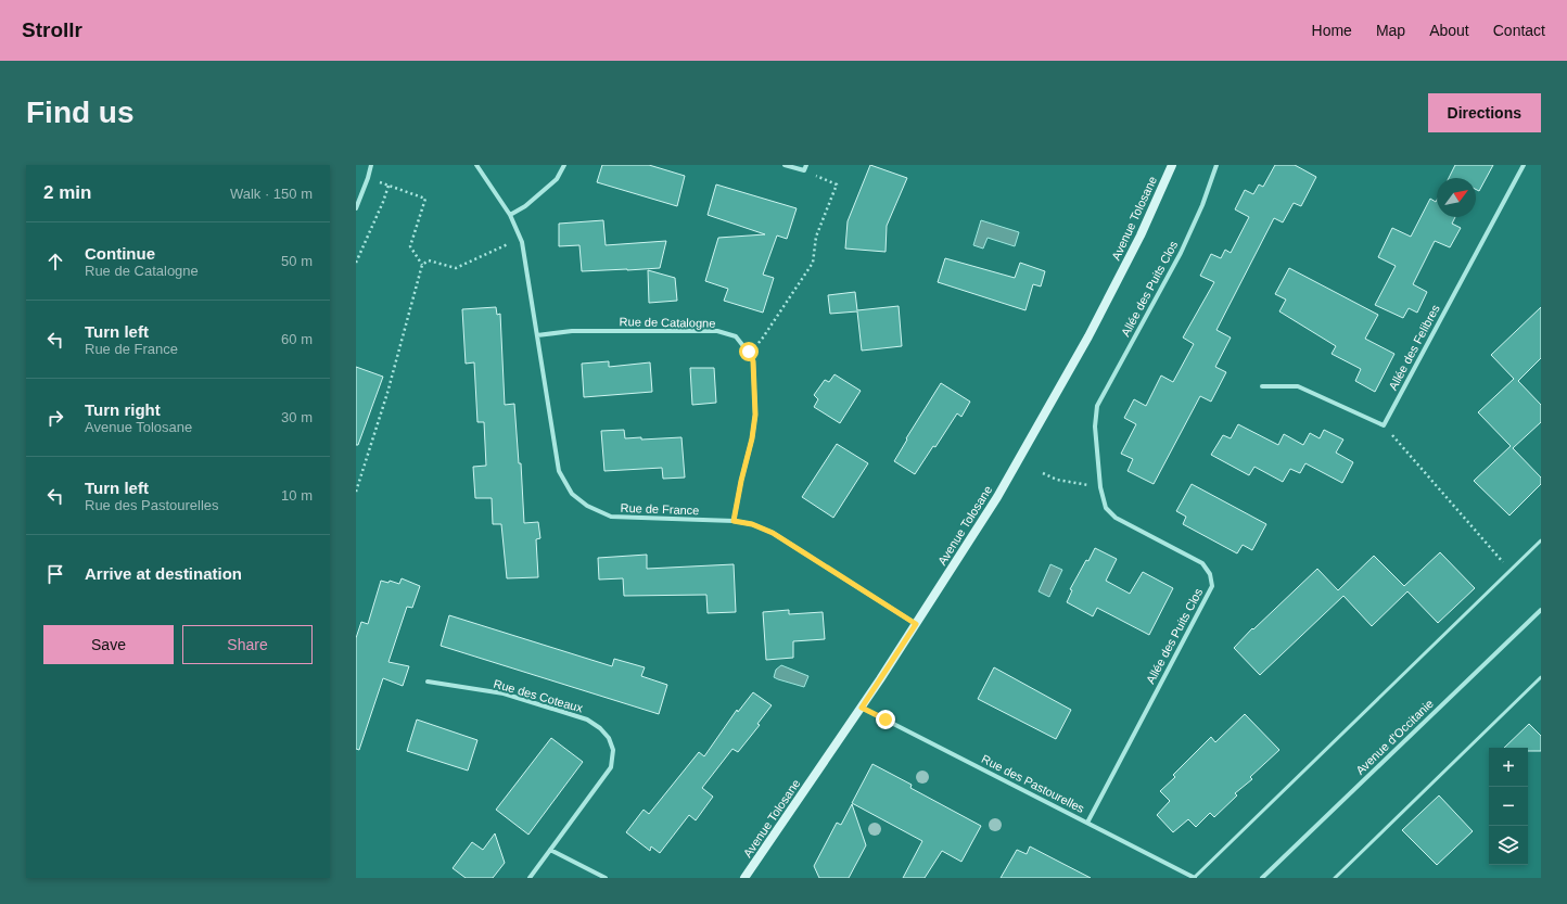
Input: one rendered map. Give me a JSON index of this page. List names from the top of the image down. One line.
{"streets":{"main road":["Avenue Tolosane"],"street":["Allée des Puits Clos","Rue de Catalogne","Allée des Felibres","Rue de France","Rue des Coteaux","Avenue d'Occitanie","Rue des Pastourelles"]},"crossings":[["Avenue Tolosane","Rue de France"],["Avenue Tolosane","Rue des Pastourelles"],["Allée des Puits Clos","Rue des Pastourelles"],["Rue de Catalogne","Rue de France"]],"north":"top right","page":{"header":"Strollr","nav":["Home","Map","About","Contact"],"buttons":["Directions",["Save","Share"]],"title":"Find us","heading":["2 min","Walk · 150 m"],"list":[["Continue","Rue de Catalogne","50 m"],["Turn left","Rue de France","60 m"],["Turn right","Avenue Tolosane","30 m"],["Turn left","Rue des Pastourelles","10 m"],"Arrive at destination"],"map_buttons":["+","−"]}}
